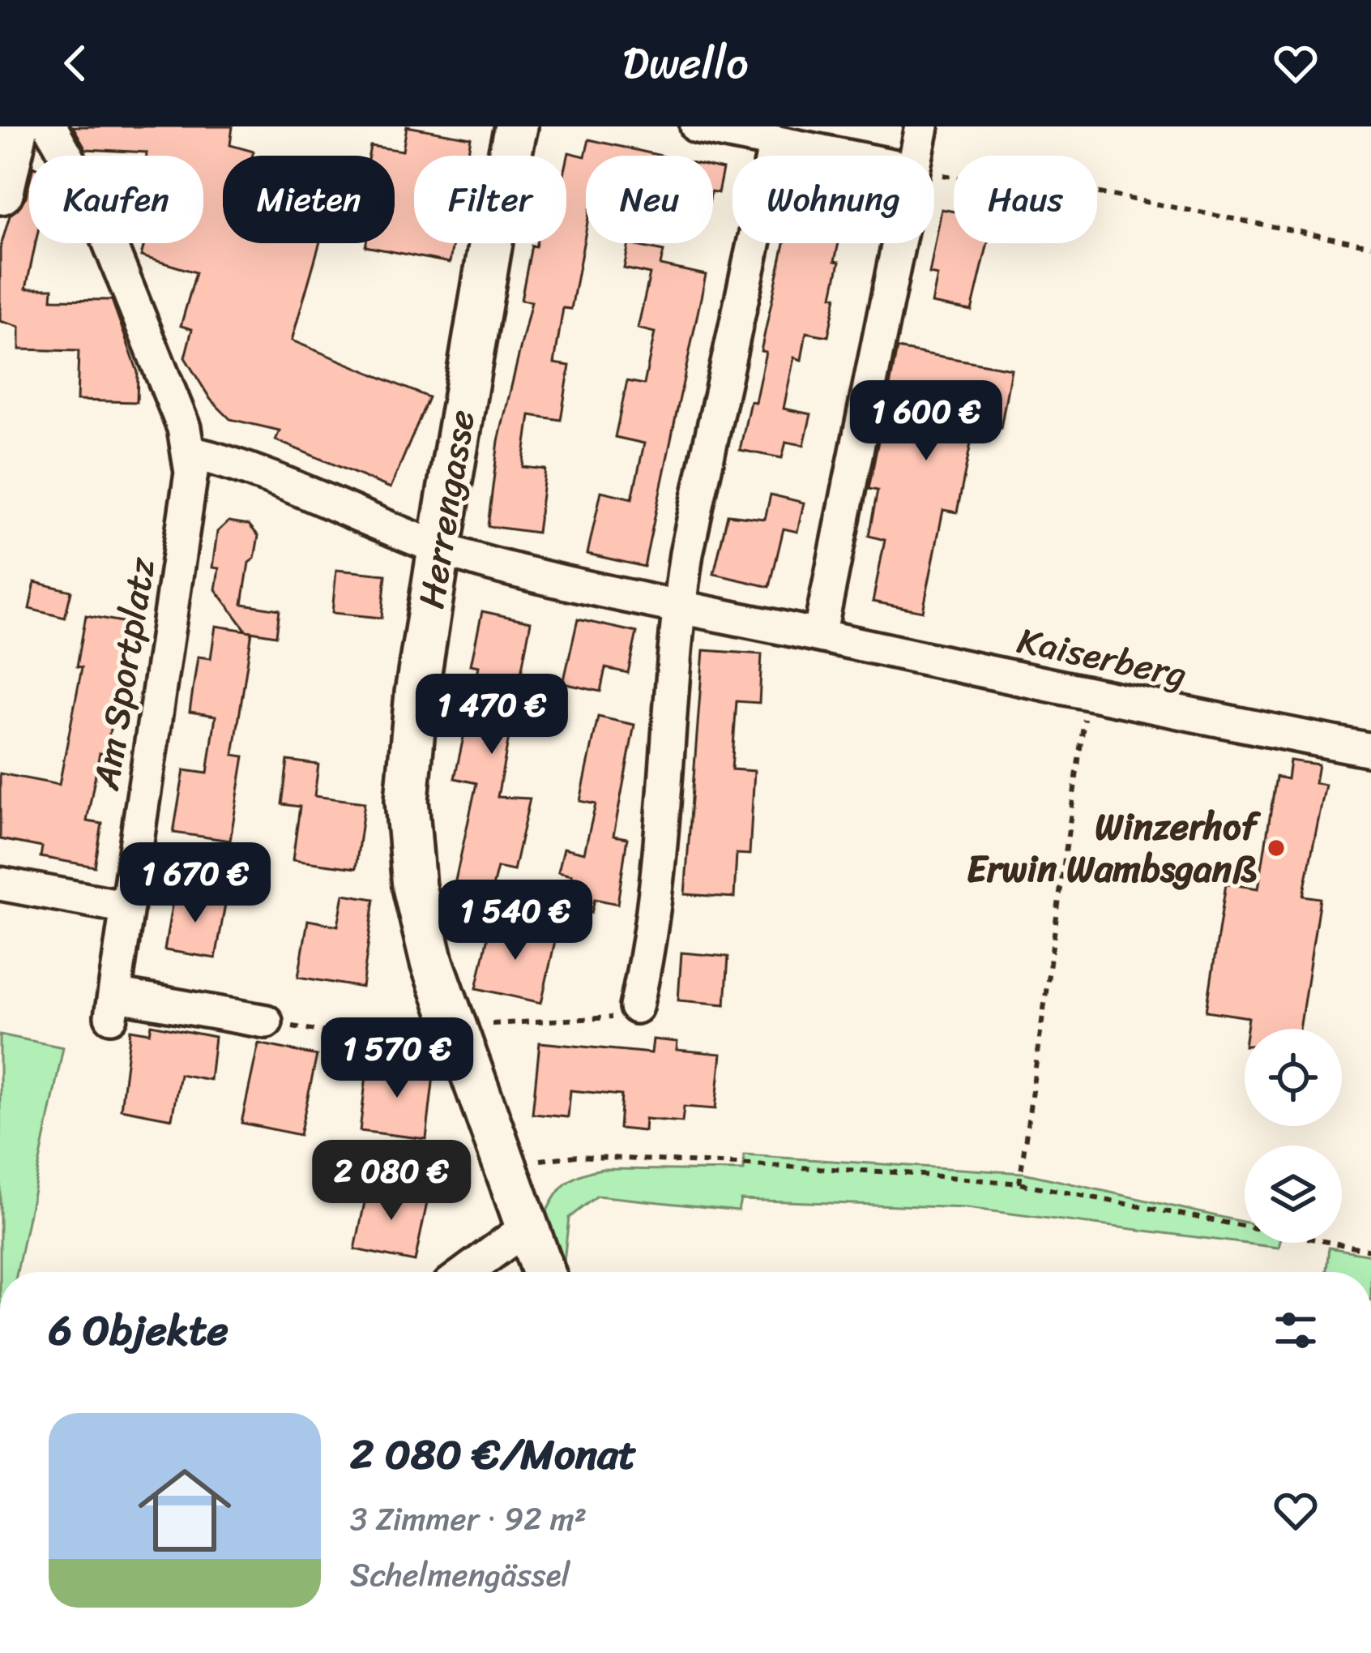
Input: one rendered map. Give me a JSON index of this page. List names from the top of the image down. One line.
{"streets":{"street":["Herrengasse","Kaiserberg","Am Sportplatz"]},"crossings":[["Herrengasse","Kaiserberg"],["Kaiserberg","Am Sportplatz"]],"places":["Winzerhof Erwin Wambsganß"],"page":{"header":"Dwello","chip":["Kaufen","Mieten","Filter","Neu","Wohnung","Haus"],"price":["1 600 €","1 470 €","1 670 €","1 540 €","1 570 €","2 080 €"],"heading":"6 Objekte","list":[{"name":"2 080 €/Monat","note":"3 Zimmer · 92 m² · Schelmengässel"}]}}
